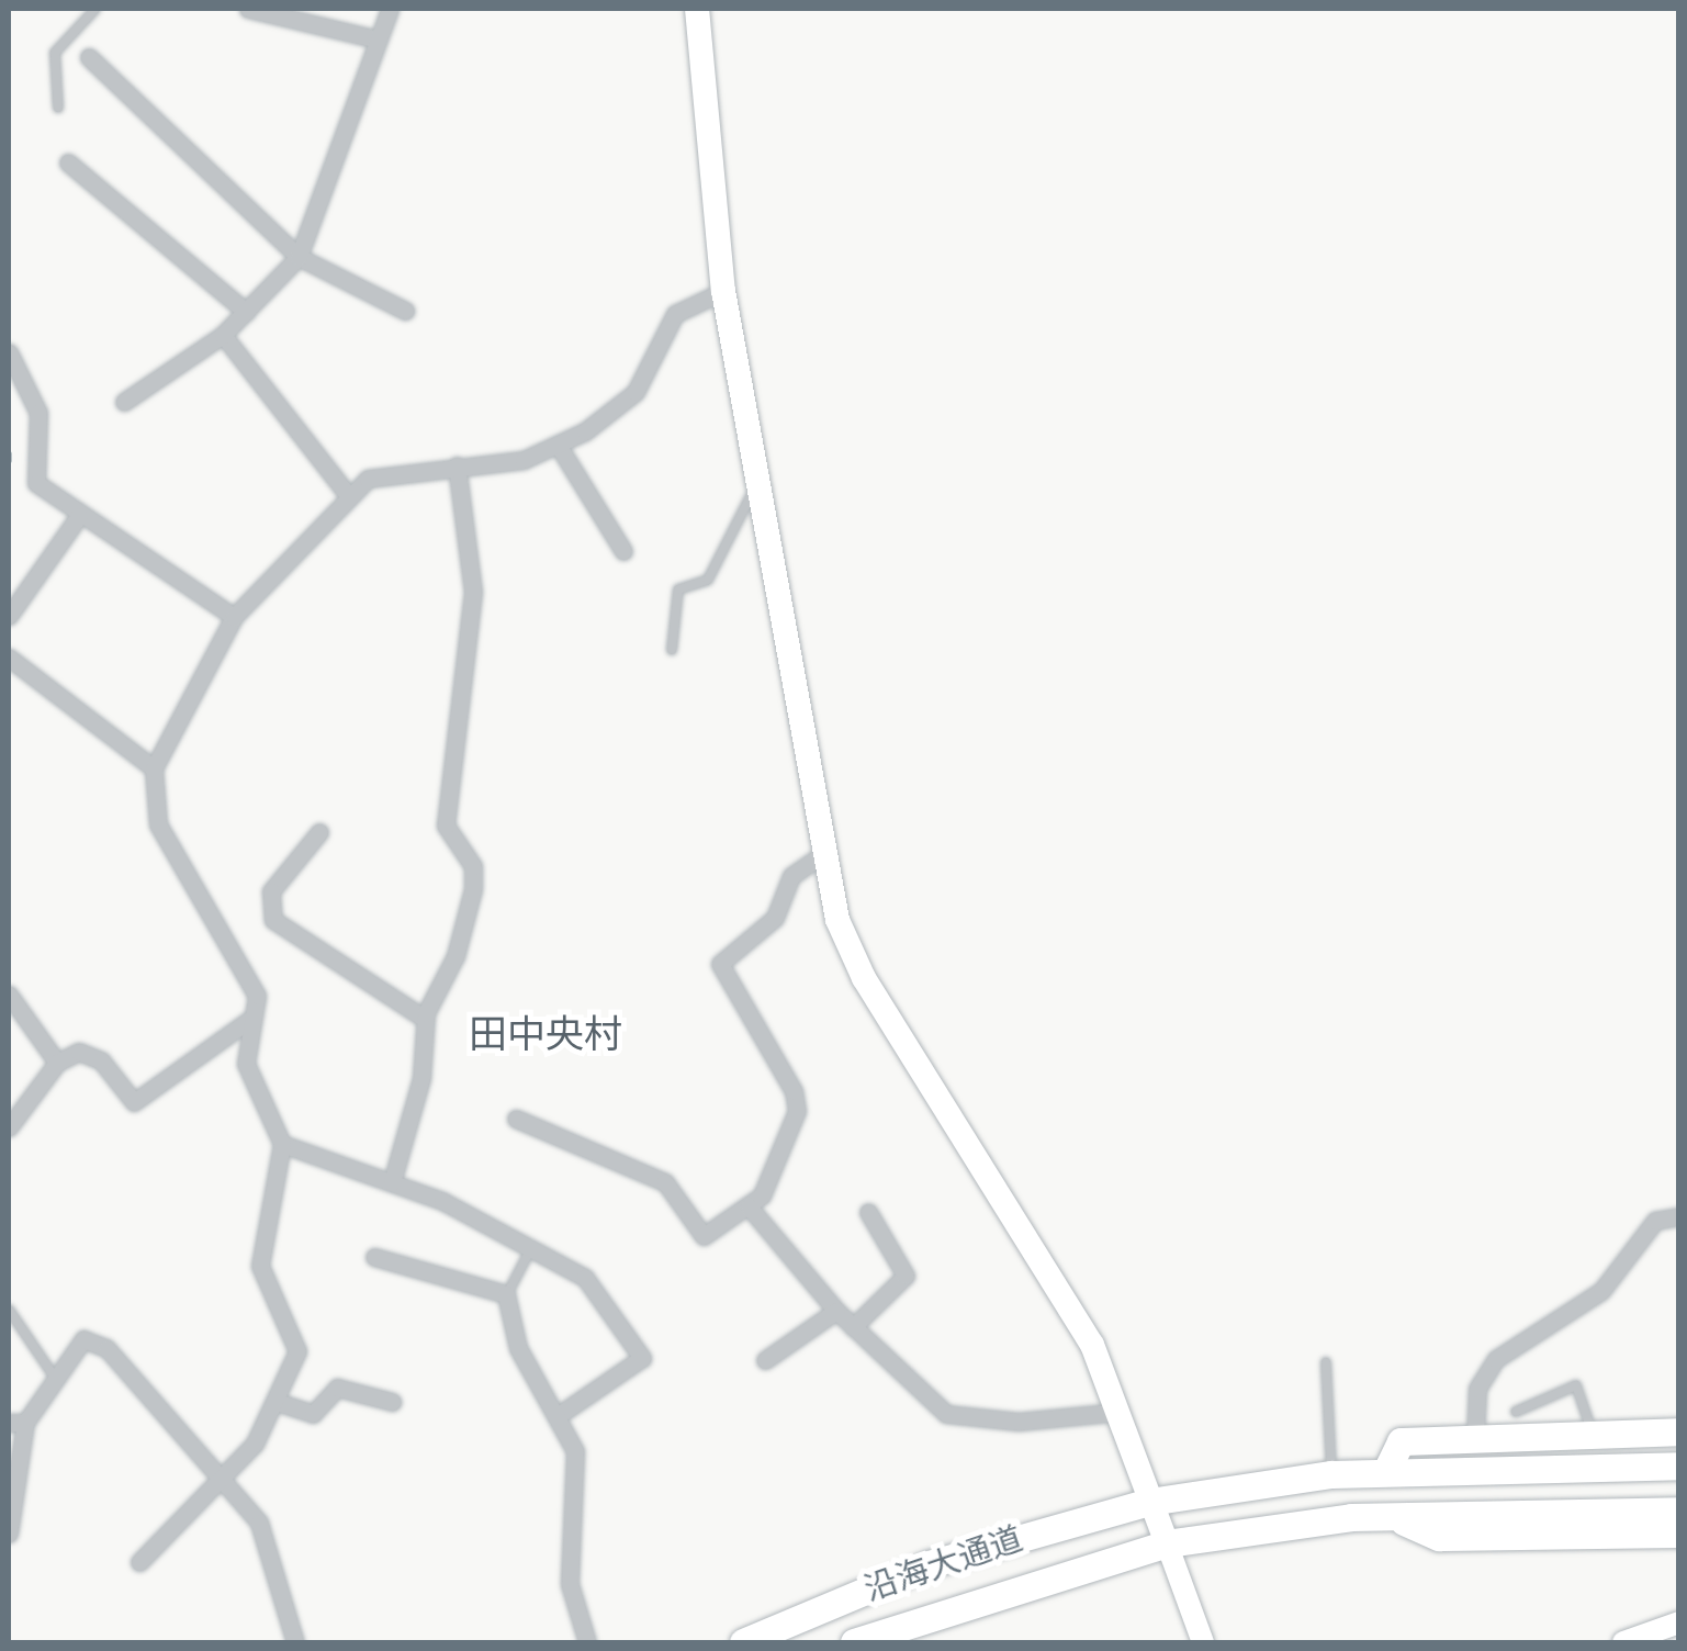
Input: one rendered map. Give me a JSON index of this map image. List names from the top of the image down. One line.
{"streets":{"highway":["沿海大通道"]},"districts":["田中央村"]}
